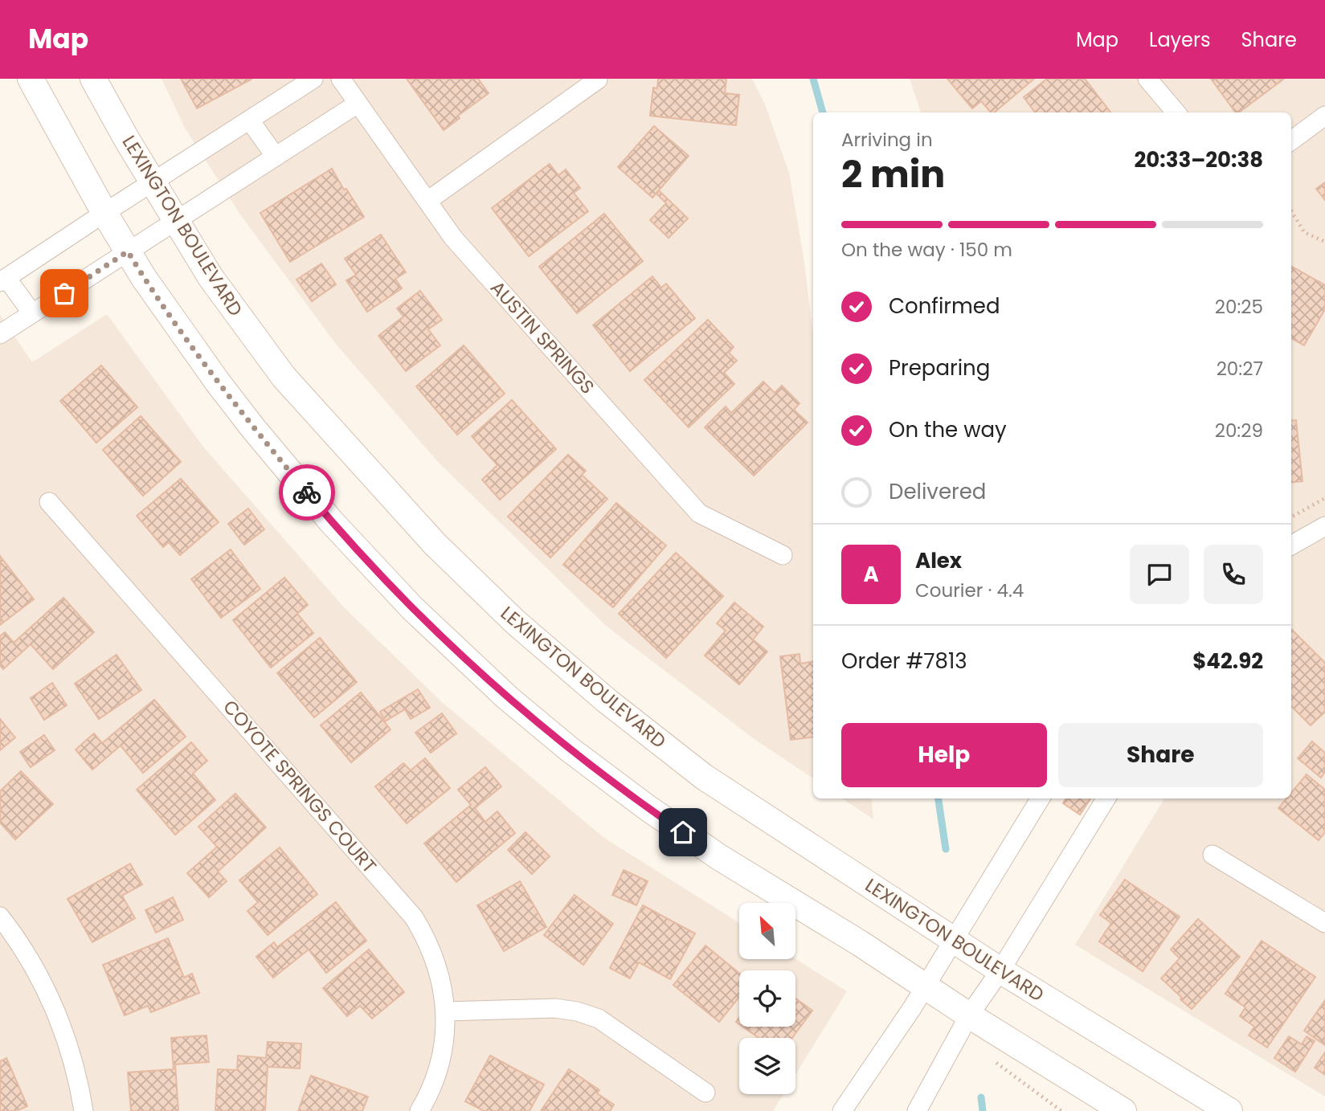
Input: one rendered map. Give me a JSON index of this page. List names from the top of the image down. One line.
{"streets":{"main road":["LEXINGTON BOULEVARD"],"street":["AUSTIN SPRINGS","COYOTE SPRINGS COURT"]},"north":"top left","page":{"header":"Map","nav":["Map","Layers","Share"],"heading":["2 min","Arriving in","20:33–20:38"],"panel":["Alex","Courier · 4.4","Order #7813","$42.92"],"bar":"On the way · 150 m","list":[["Confirmed","20:25"],["Preparing","20:27"],["On the way","20:29"],"Delivered"],"round":"A","buttons":["Help","Share"]}}
